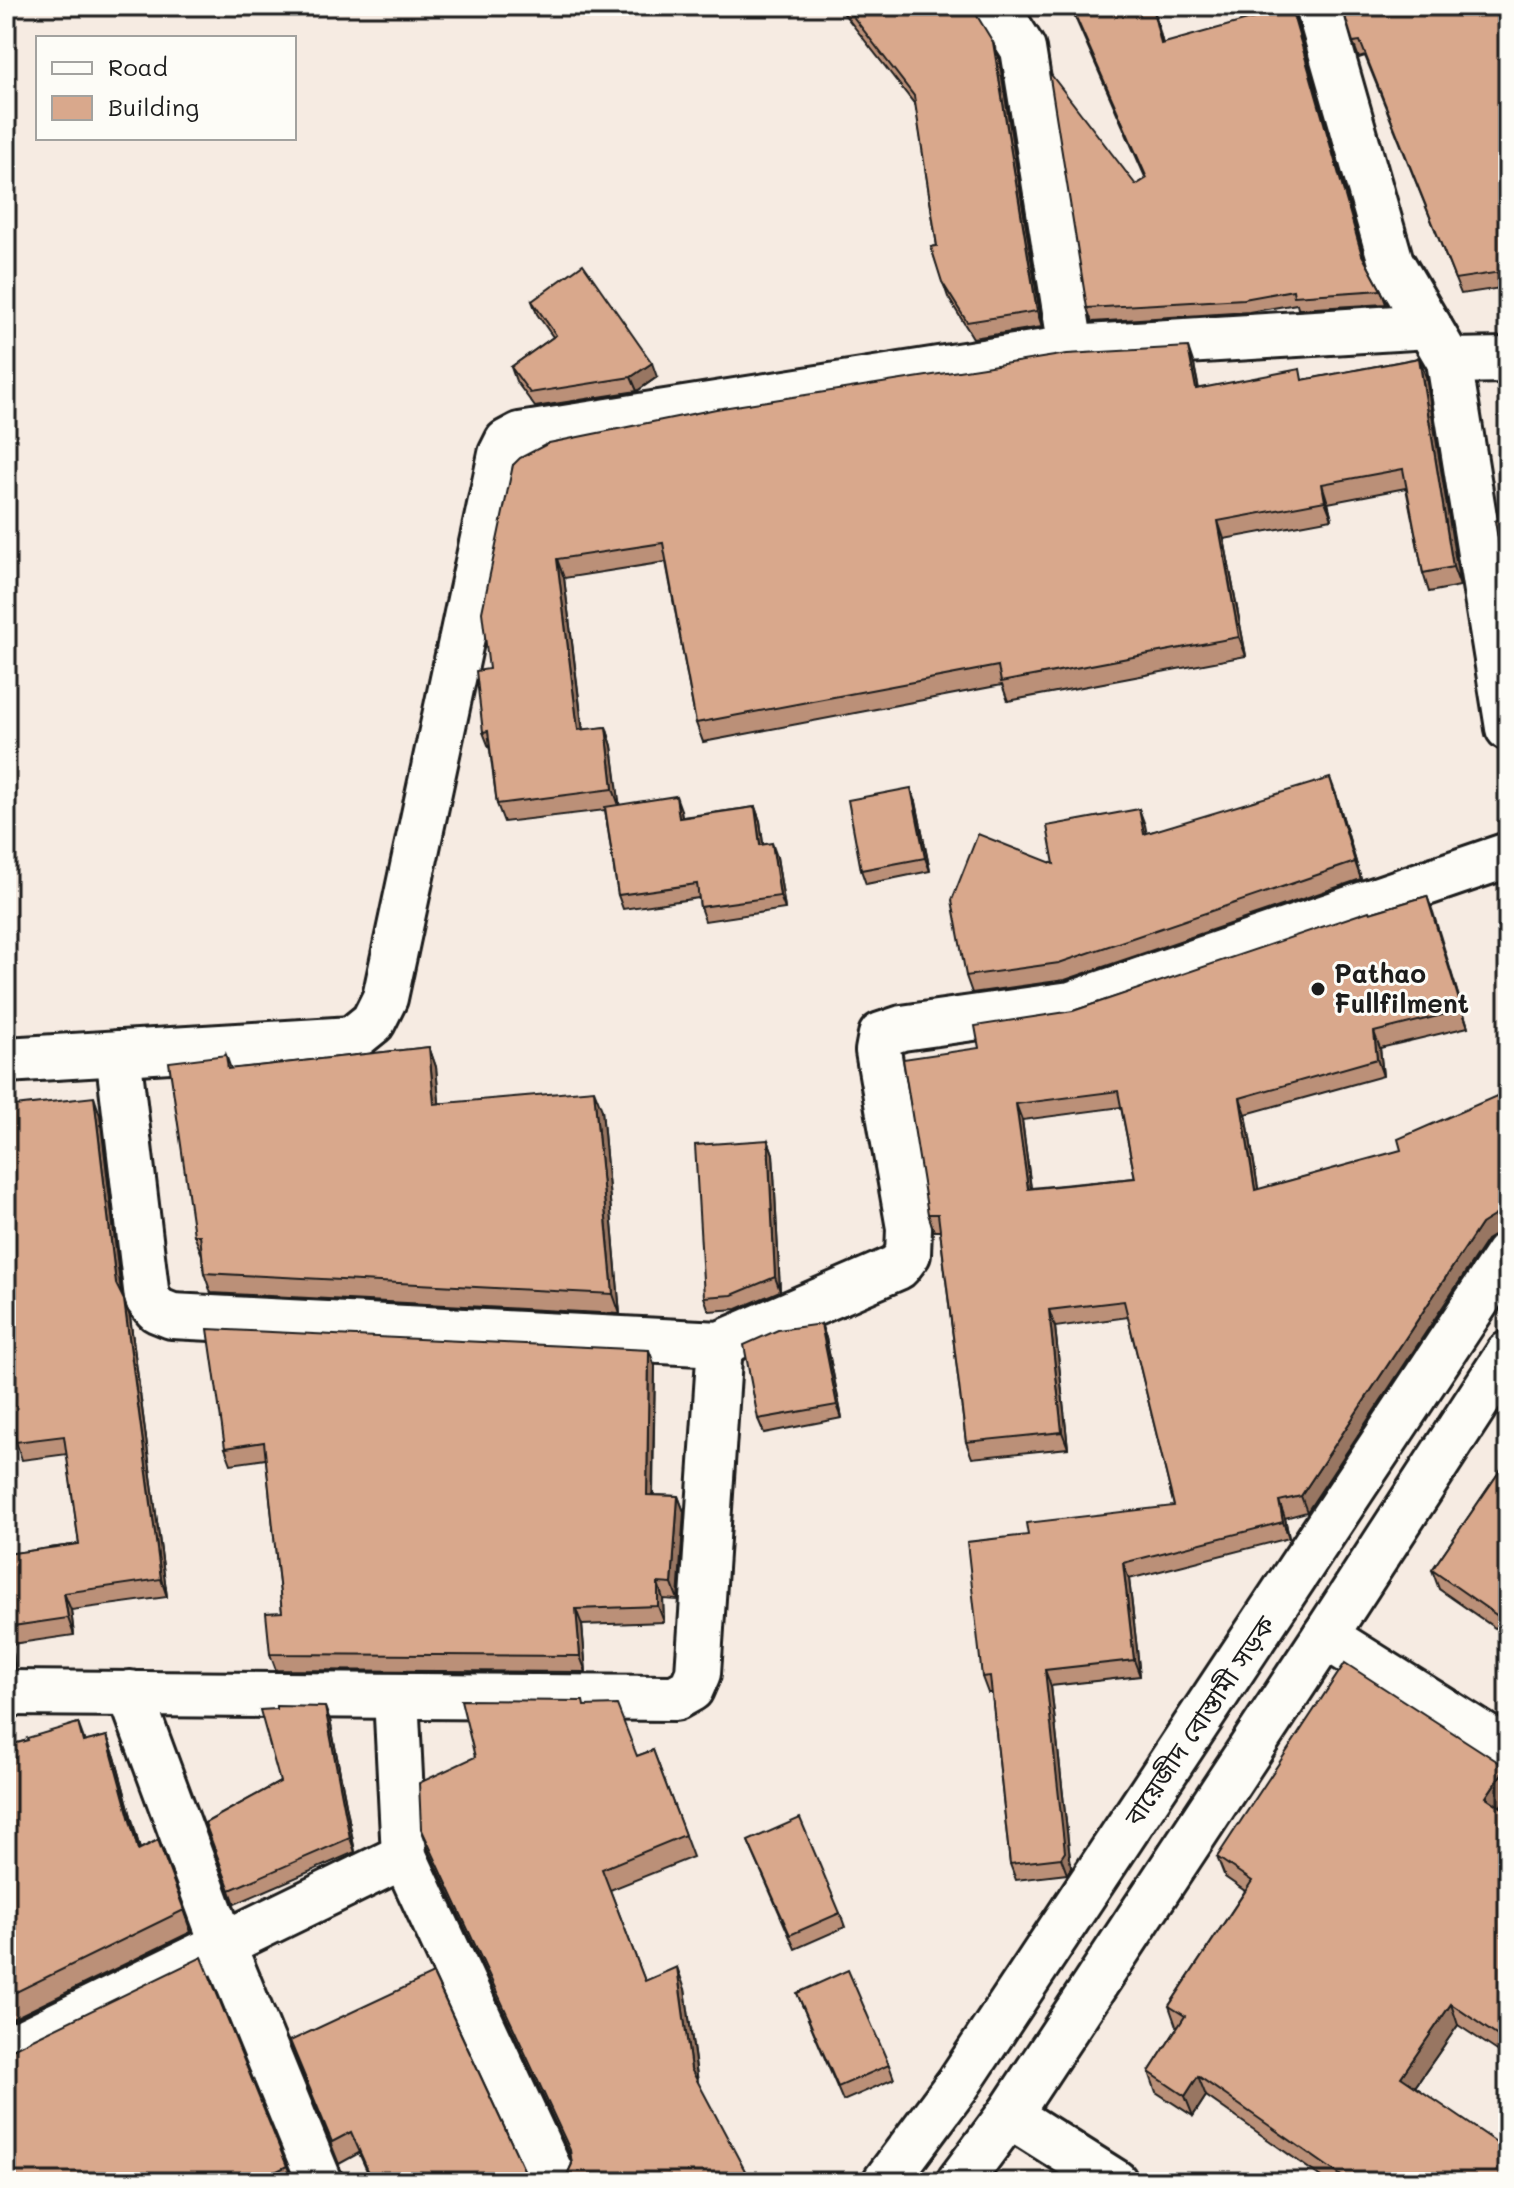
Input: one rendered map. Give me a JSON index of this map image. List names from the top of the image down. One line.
{"streets":{"street":["বায়েজীদ বোস্তামী সড়ক"]},"places":["Pathao Fullfilment"],"legend":["Road","Building"]}
